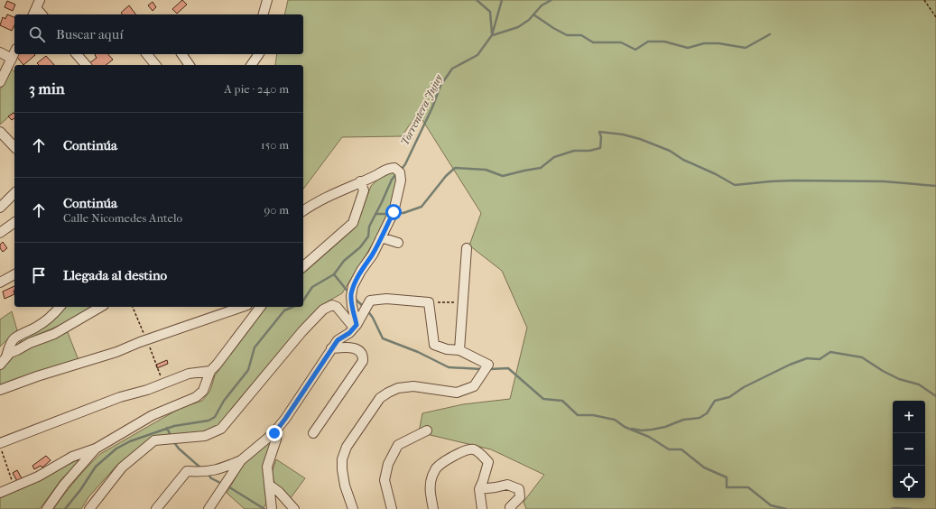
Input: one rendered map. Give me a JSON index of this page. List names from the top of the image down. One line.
{"water":["Torrentera Jujuy"],"page":{"search":"Buscar aquí","heading":["3 min","A pie · 240 m"],"list":[["Continúa","150 m"],["Continúa","Calle Nicomedes Antelo","90 m"],"Llegada al destino"],"map_buttons":["+","−"]}}
